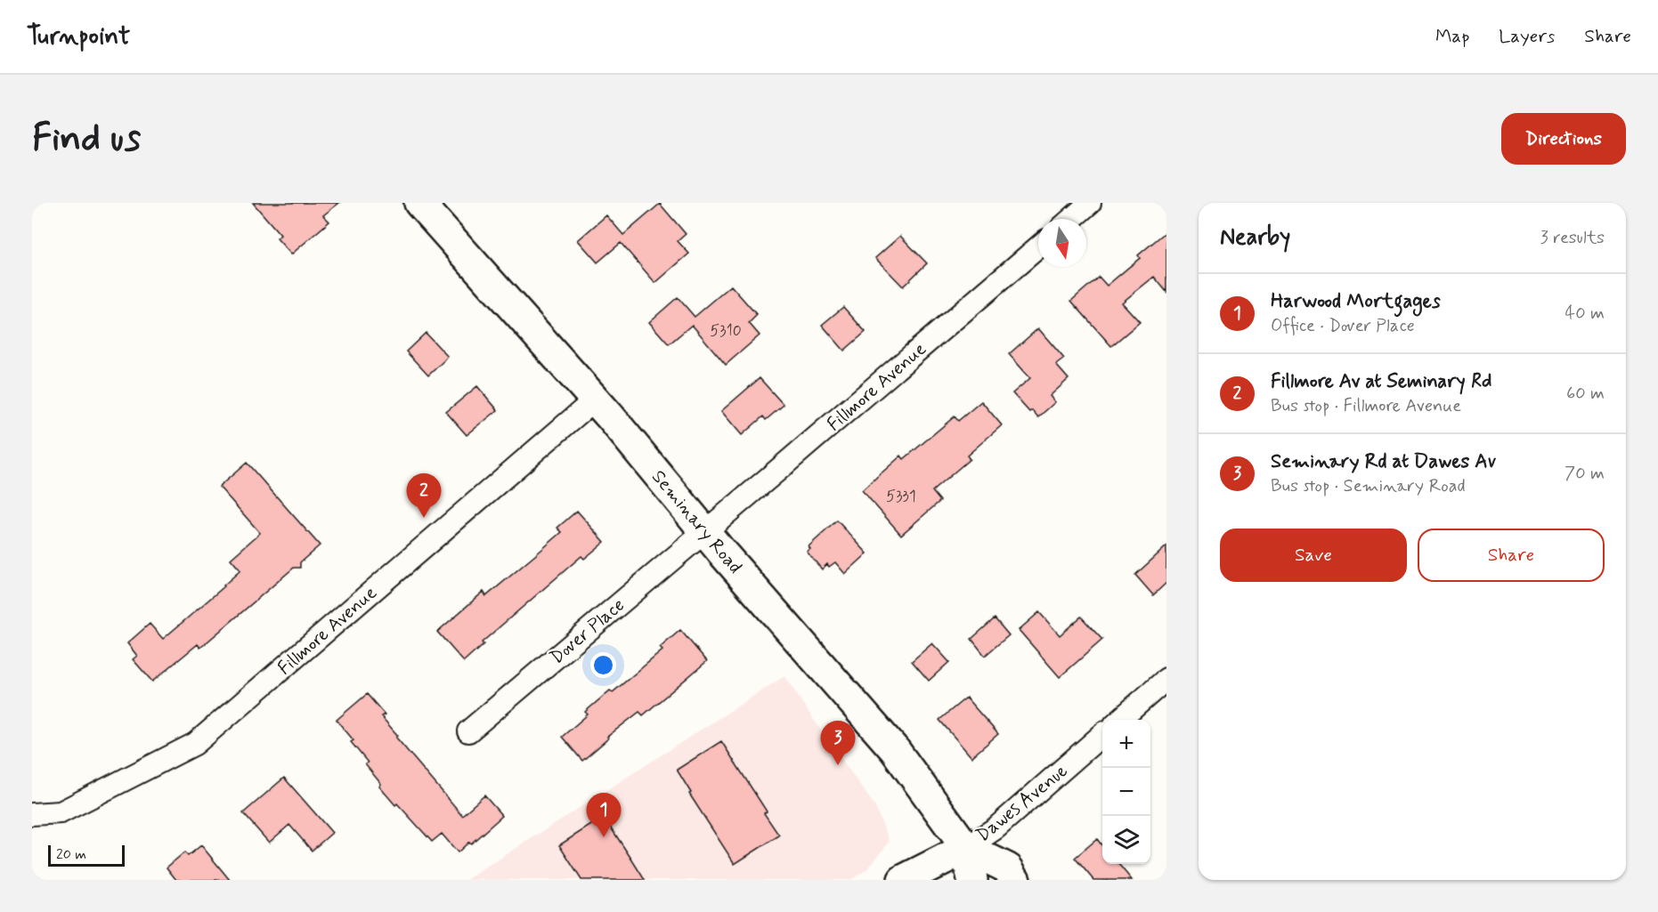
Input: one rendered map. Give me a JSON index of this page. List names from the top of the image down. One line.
{"streets":{"main road":["Seminary Road","Dawes Avenue"],"street":["Fillmore Avenue","Dover Place"]},"crossings":[["Fillmore Avenue","Seminary Road"],["Fillmore Avenue","Dover Place"],["Seminary Road","Dover Place"],["Seminary Road","Dawes Avenue"]],"house_numbers":["5310","5331"],"scale_bar":"20 m","north":"bottom","page":{"header":"Turnpoint","nav":["Map","Layers","Share"],"buttons":["Directions",["Save","Share"]],"title":"Find us","heading":["Nearby","3 results"],"list":[{"mark":"1","name":"Harwood Mortgages","note":"Office · Dover Place","value":"40 m"},{"mark":"2","name":"Fillmore Av at Seminary Rd","note":"Bus stop · Fillmore Avenue","value":"60 m"},{"mark":"3","name":"Seminary Rd at Dawes Av","note":"Bus stop · Seminary Road","value":"70 m"}],"pins":["2","3","1"],"map_buttons":["+","−"],"scale":"20 m"}}
